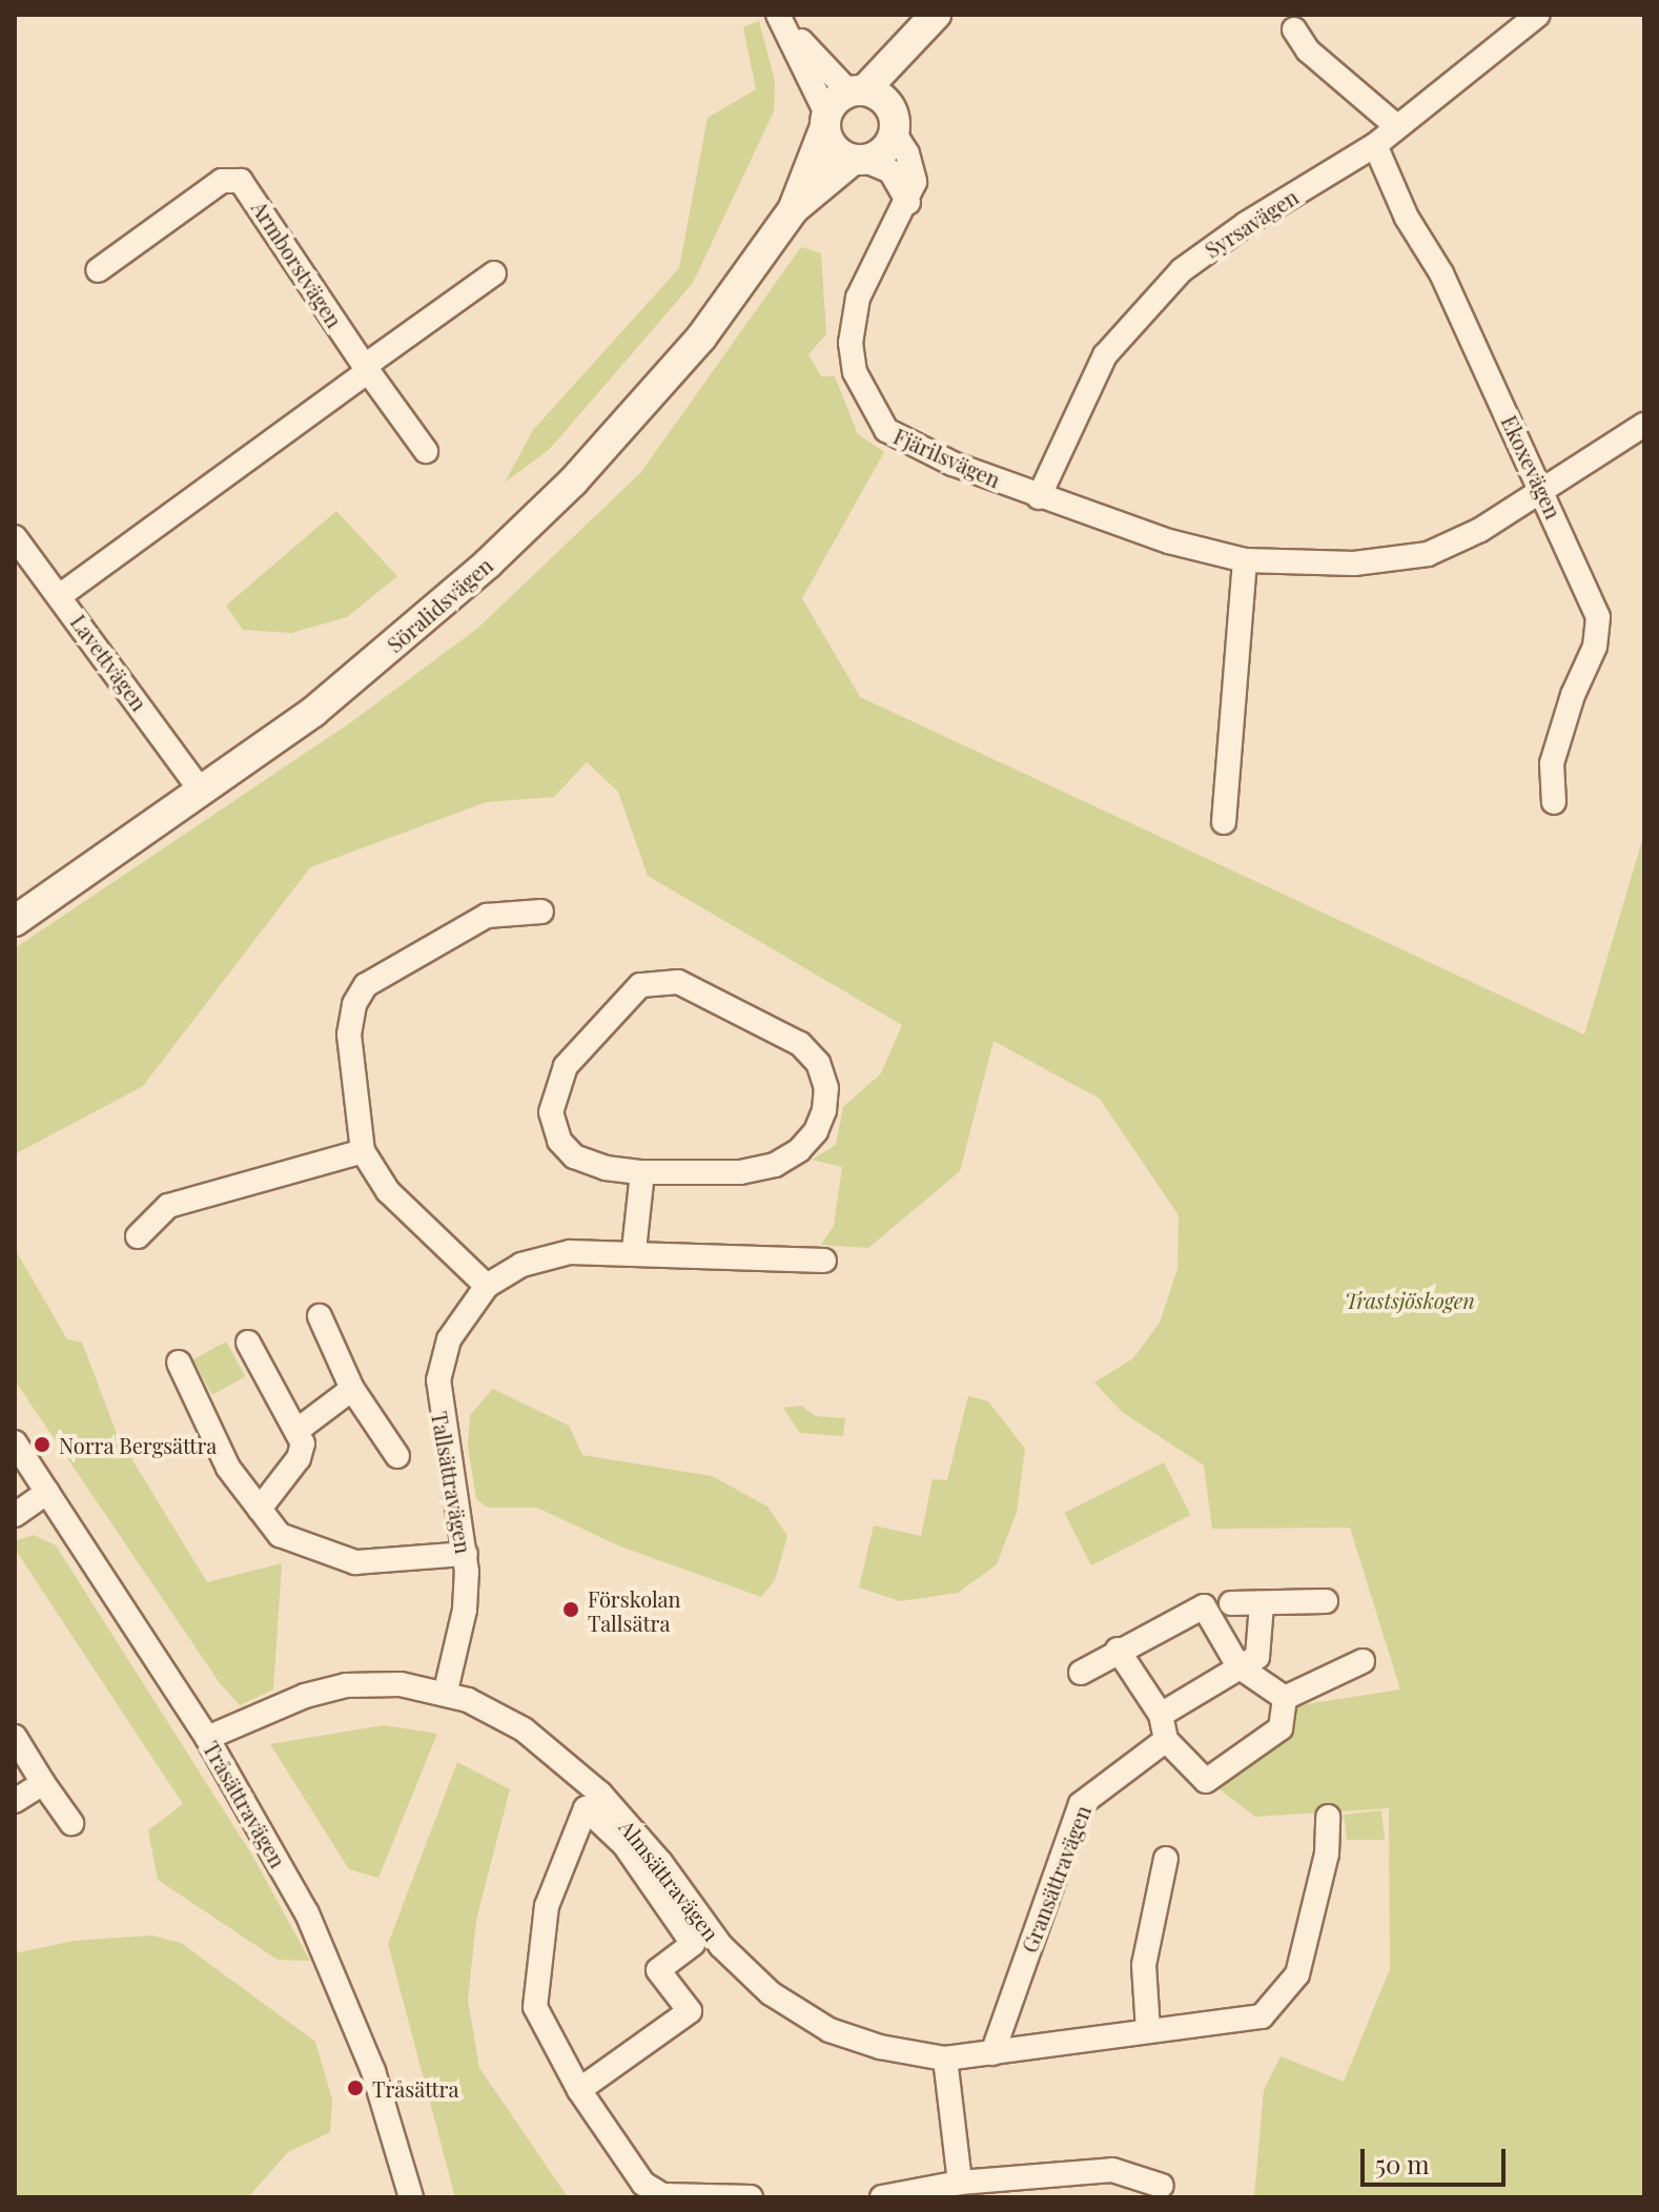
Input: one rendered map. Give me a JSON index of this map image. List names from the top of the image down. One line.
{"streets":{"street":["Syrsavägen","Armborstvägen","Fjärilsvägen","Ekoxevägen","Söralidsvägen","Lavettvägen","Tallsättravägen","Tråsättravägen","Gransättravägen","Almsättravägen"]},"crossings":[["Syrsavägen","Fjärilsvägen"],["Syrsavägen","Ekoxevägen"],["Fjärilsvägen","Ekoxevägen"],["Fjärilsvägen","Söralidsvägen"],["Söralidsvägen","Lavettvägen"],["Tallsättravägen","Almsättravägen"],["Tråsättravägen","Almsättravägen"],["Gransättravägen","Almsättravägen"]],"parks":["Trastsjöskogen"],"places":["Norra Bergsättra","Förskolan Tallsätra","Tråsättra"],"scale_bar":"50 m"}
